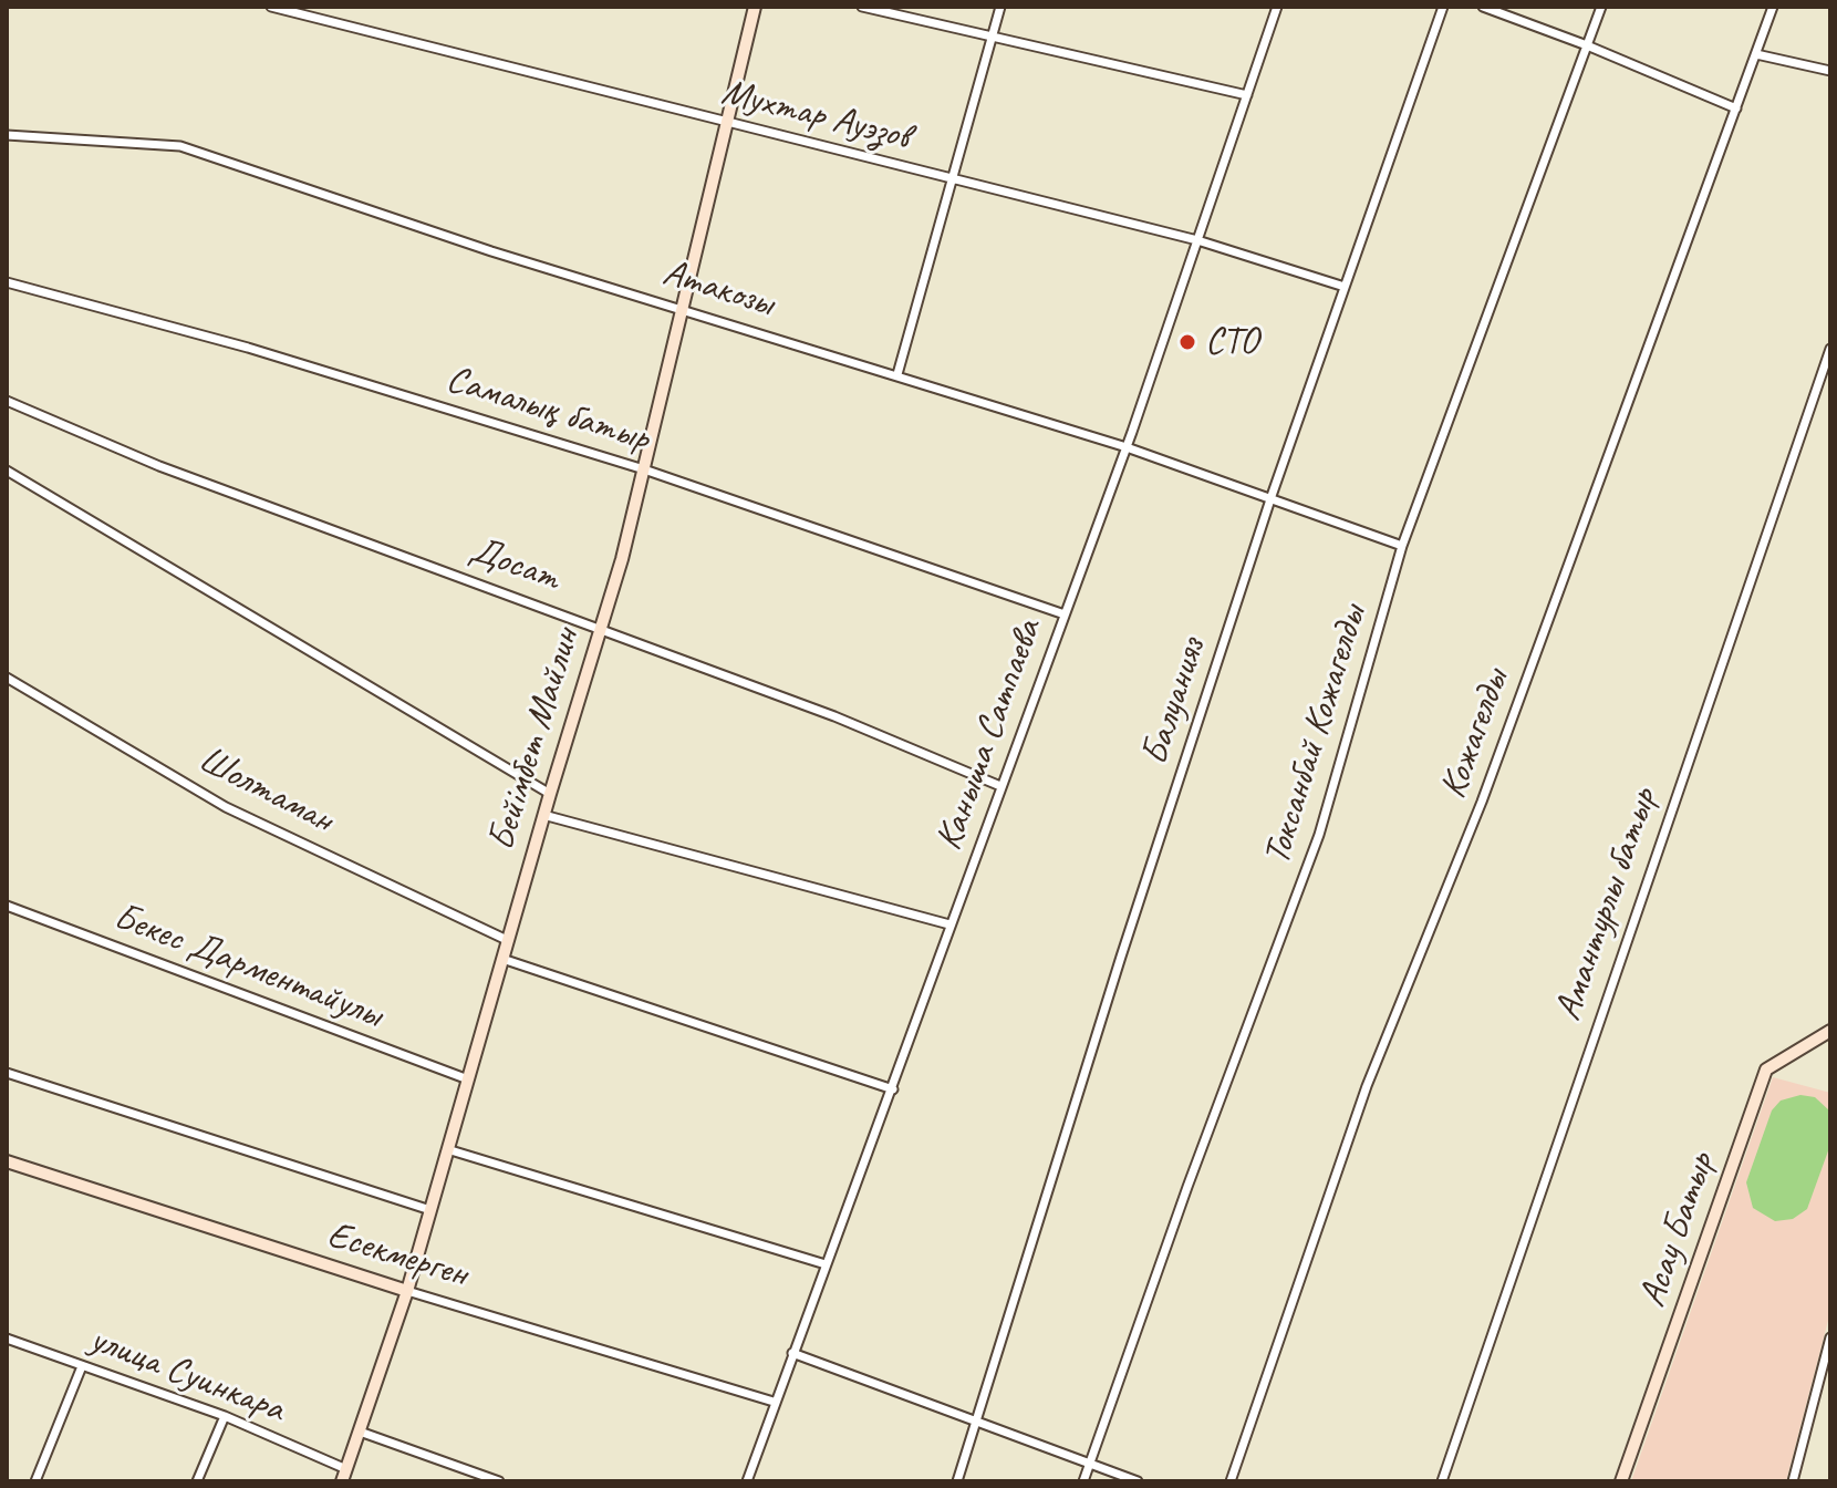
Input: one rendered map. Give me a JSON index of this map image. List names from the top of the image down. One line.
{"streets":{"street":["Мухтар Ауэзов","Атакозы","Самалық батыр","Досат","Балуанияз","Кожагелды","Каныша Сатпаева","Токсанбай Кожагелды","Бейімбет Майлин","Шолтаман","Амантурлы батыр","Бекес Дарментайулы","Асау Батыр","Eсекмерген","улица Суинкара"]},"crossings":[["Мухтар Ауэзов","Балуанияз"],["Мухтар Ауэзов","Каныша Сатпаева"],["Мухтар Ауэзов","Бейімбет Майлин"],["Атакозы","Балуанияз"],["Атакозы","Каныша Сатпаева"],["Атакозы","Токсанбай Кожагелды"],["Атакозы","Бейімбет Майлин"],["Самалық батыр","Каныша Сатпаева"],["Самалық батыр","Бейімбет Майлин"],["Досат","Каныша Сатпаева"],["Досат","Бейімбет Майлин"],["Каныша Сатпаева","Eсекмерген"],["Бейімбет Майлин","Шолтаман"],["Бейімбет Майлин","Бекес Дарментайулы"],["Бейімбет Майлин","Eсекмерген"],["Бейімбет Майлин","улица Суинкара"]],"places":["CTO"]}
